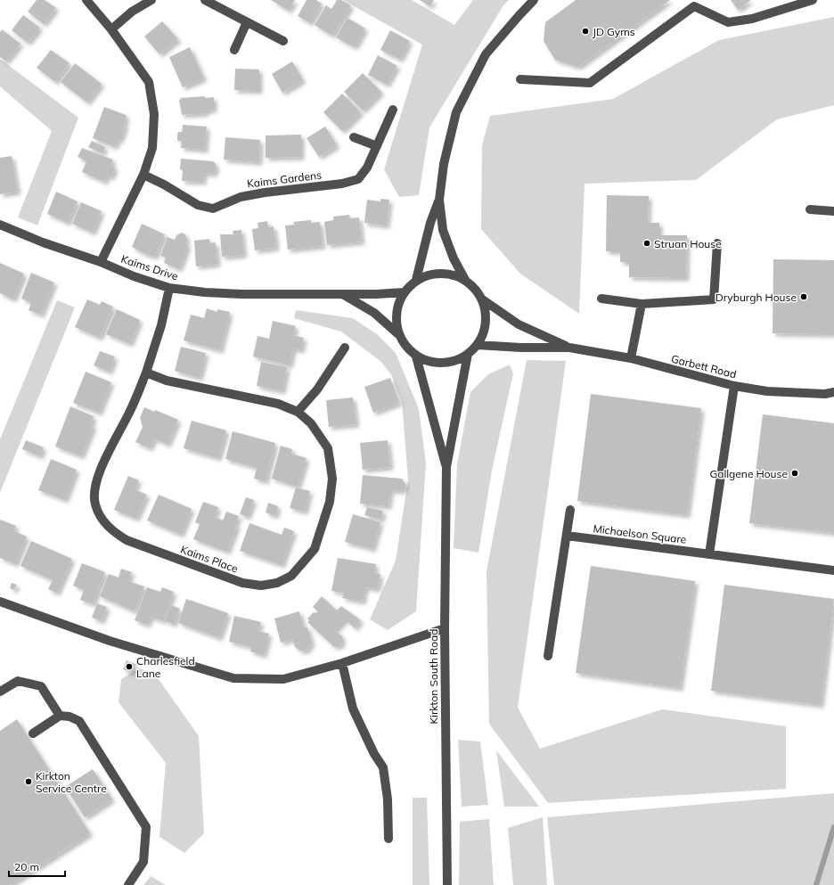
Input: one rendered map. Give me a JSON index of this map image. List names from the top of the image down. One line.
{"streets":{"street":["Kaims Gardens","Kaims Drive","Garbett Road","Michaelson Square","Kaims Place","Kirkton South Road"]},"crossings":[["Kaims Drive","Garbett Road"],["Kaims Drive","Kaims Place"],["Kaims Drive","Kirkton South Road"],["Garbett Road","Kirkton South Road"]],"places":["JD Gyms","Struan House","Dryburgh House","Gallgene House","Charlesfield Lane","Kirkton Service Centre"],"scale_bar":"20 m"}
